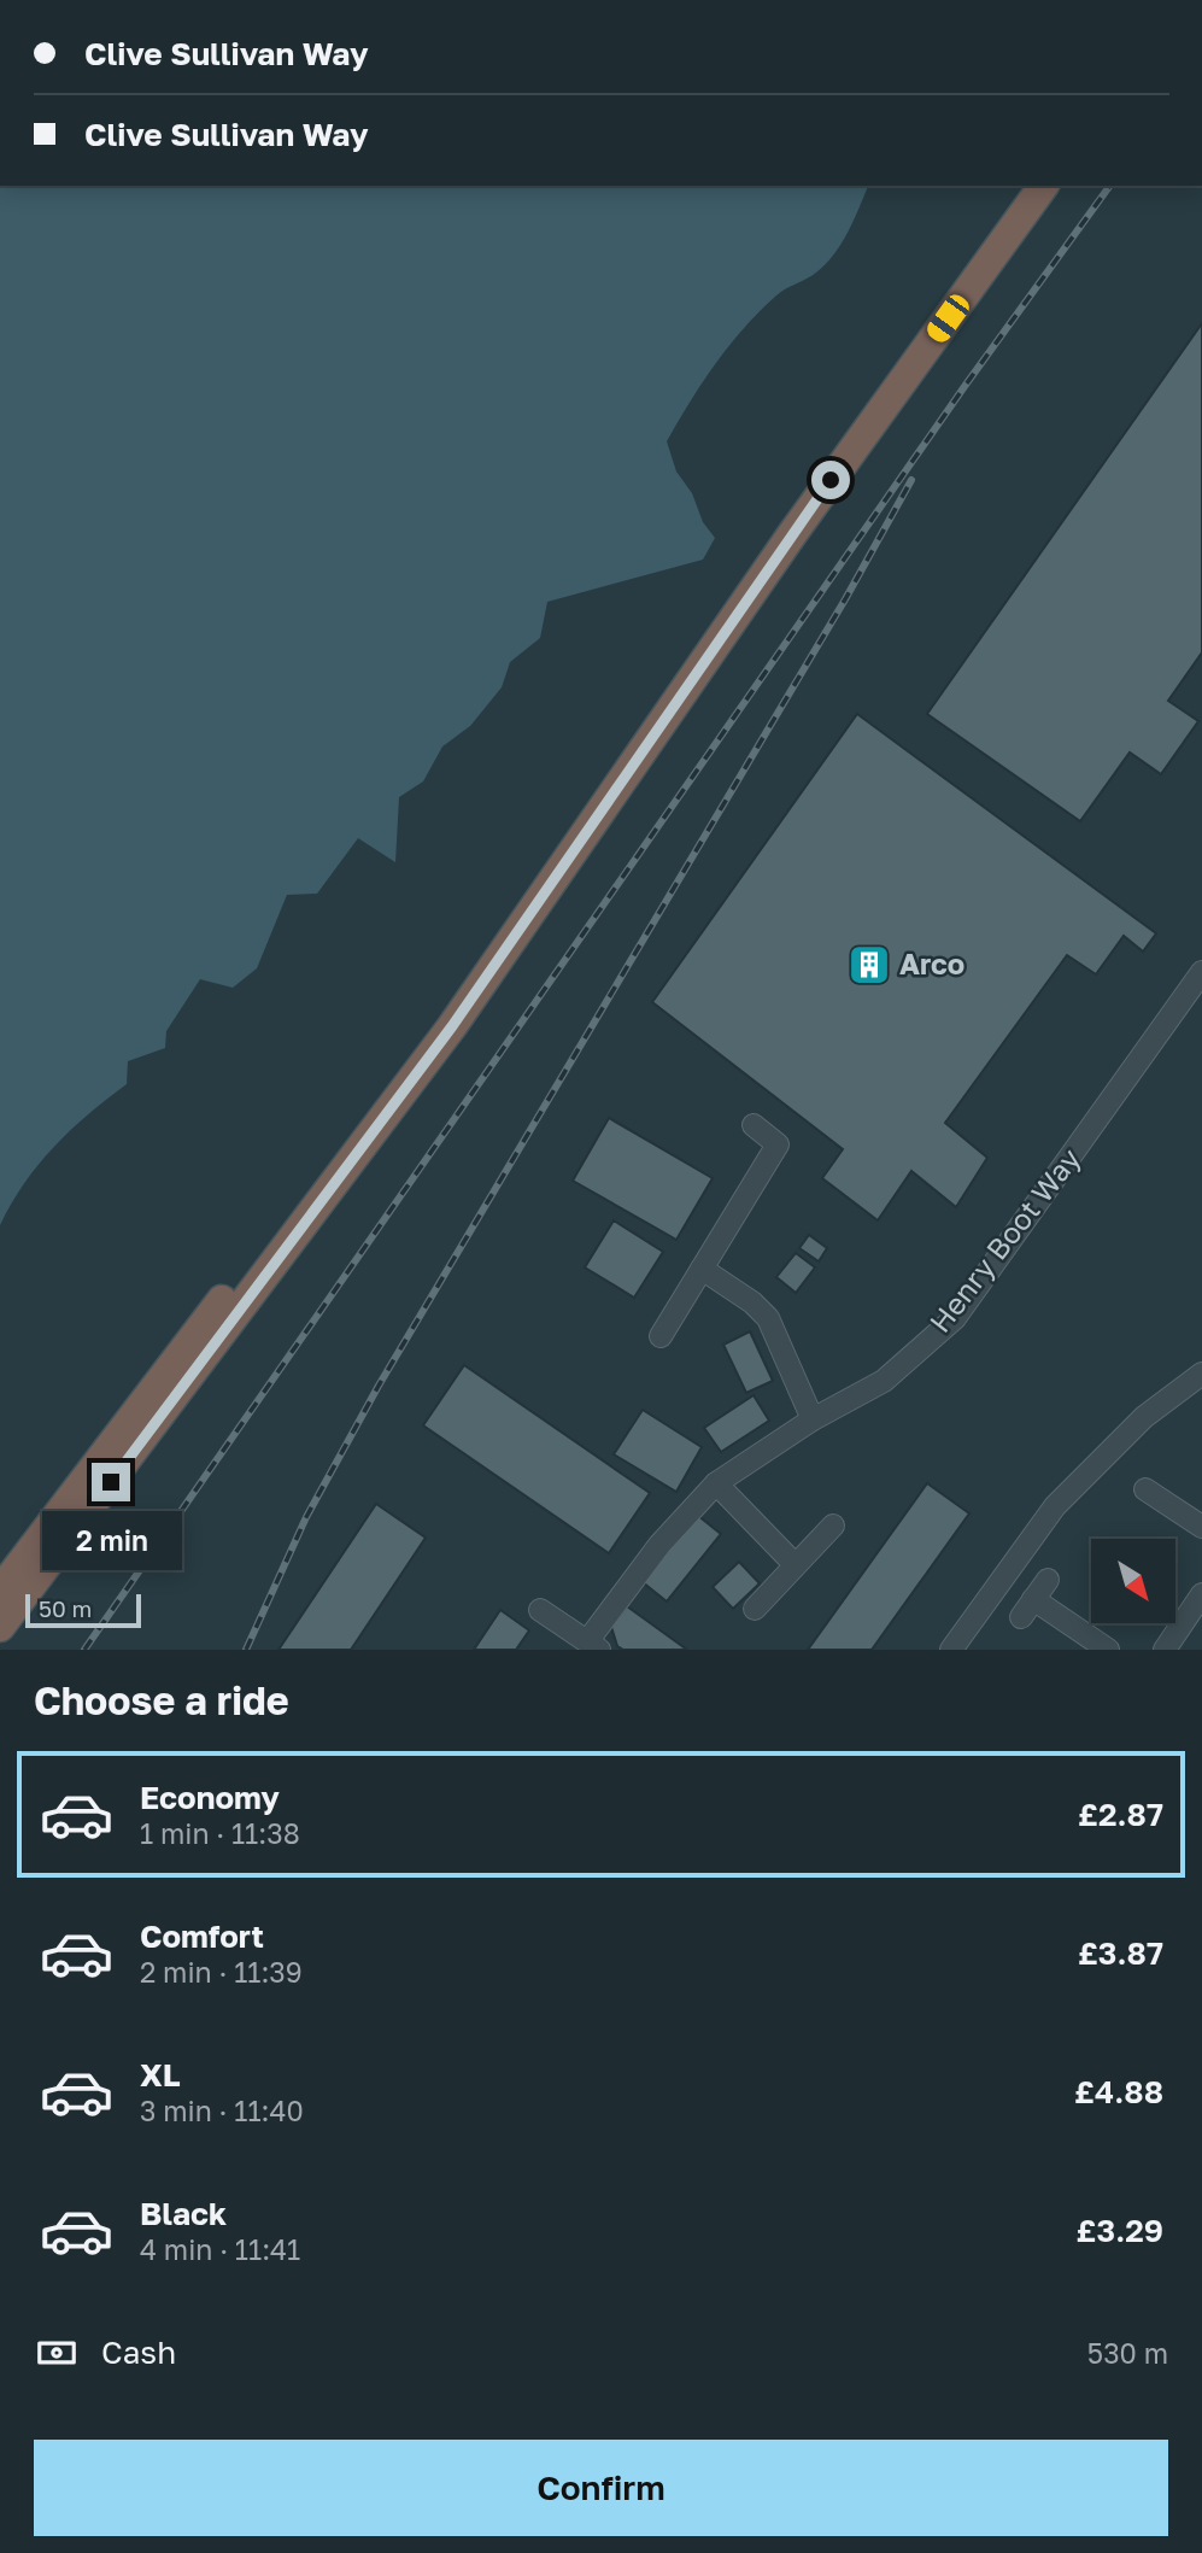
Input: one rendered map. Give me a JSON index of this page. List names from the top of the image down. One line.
{"streets":{"street":["Henry Boot Way"]},"places":{"building":["Arco"]},"scale_bar":"50 m","north":"bottom right","page":{"banner":["Clive Sullivan Way","Clive Sullivan Way"],"bubble":"2 min","scale":"50 m","heading":"Choose a ride","list":[{"name":"Economy","note":"1 min · 11:38","value":"£2.87"},{"name":"Comfort","note":"2 min · 11:39","value":"£3.87"},{"name":"XL","note":"3 min · 11:40","value":"£4.88"},{"name":"Black","note":"4 min · 11:41","value":"£3.29"}],"pay":["Cash","530 m"],"buttons":"Confirm"}}
